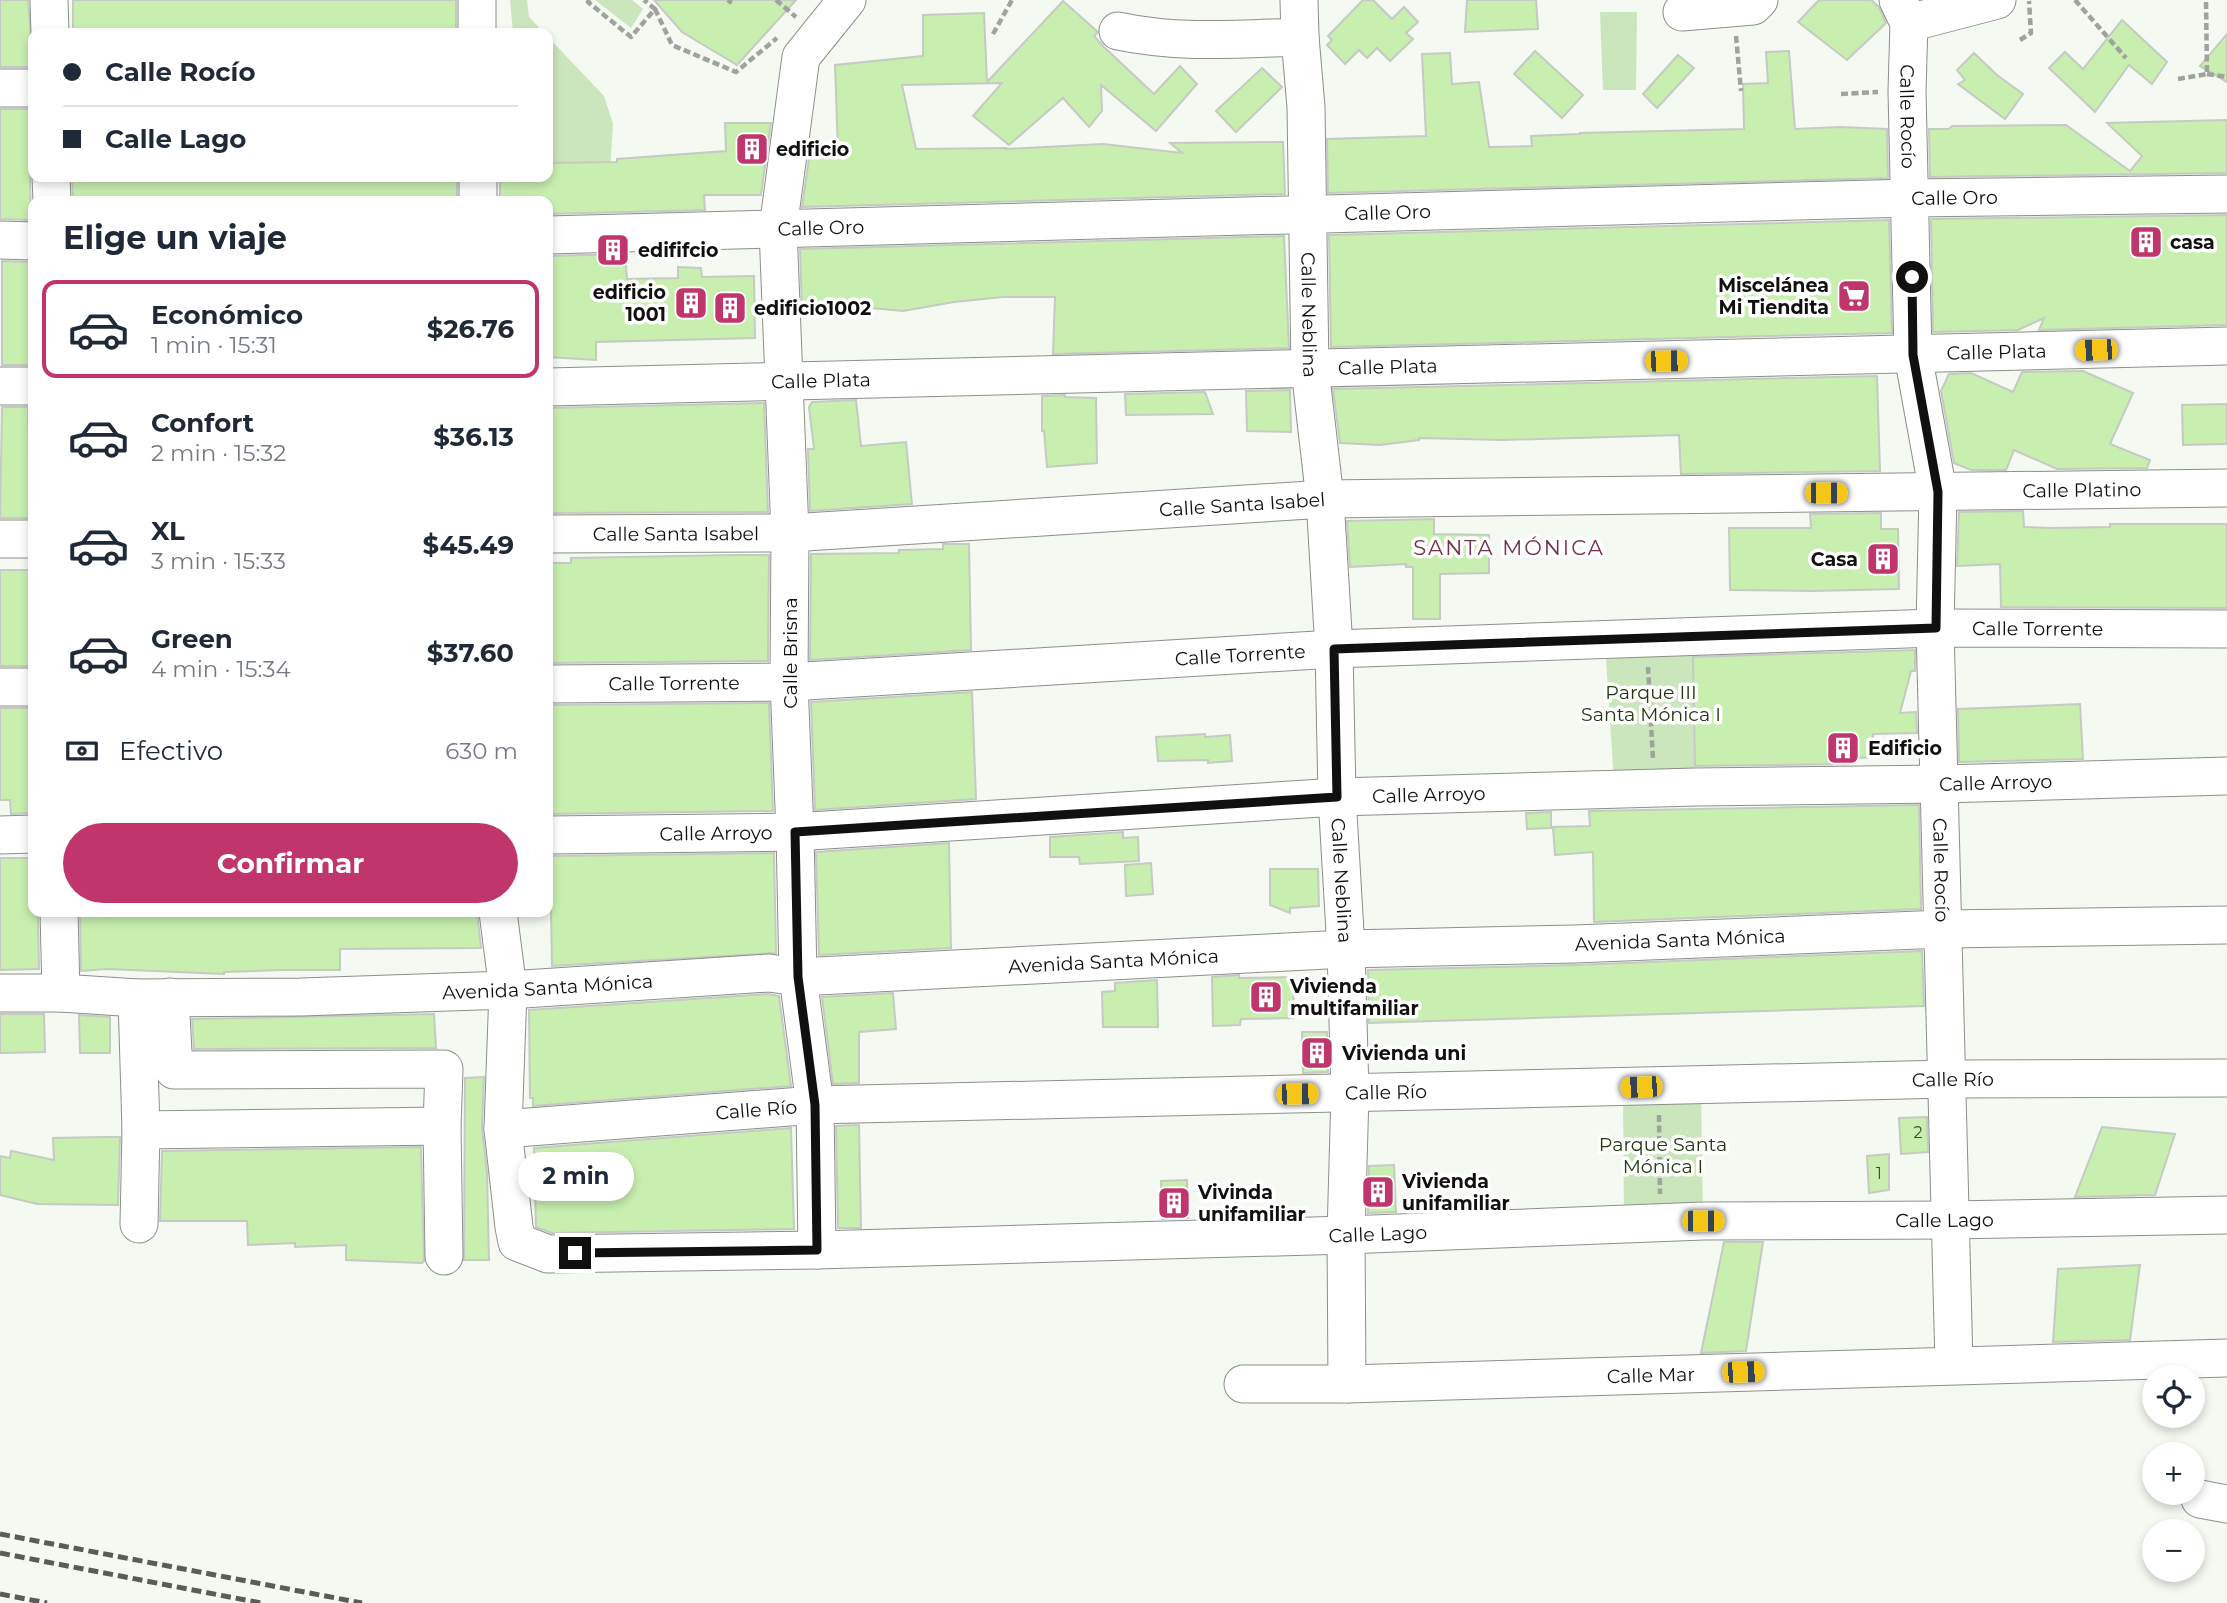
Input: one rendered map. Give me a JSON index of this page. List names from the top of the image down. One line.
{"streets":{"street":["Calle Rocío","Calle Oro","Calle Neblina","Calle Plata","Calle Platino","Calle Santa Isabel","Calle Torrente","Calle Brisna","Calle Arroyo","Avenida Santa Mónica","Calle Río","Calle Lago","Calle Mar"]},"crossings":[["Calle Rocío","Calle Oro"],["Calle Rocío","Calle Plata"],["Calle Rocío","Calle Platino"],["Calle Rocío","Calle Santa Isabel"],["Calle Rocío","Calle Torrente"],["Calle Rocío","Calle Arroyo"],["Calle Rocío","Avenida Santa Mónica"],["Calle Rocío","Calle Río"],["Calle Rocío","Calle Lago"],["Calle Rocío","Calle Mar"],["Calle Oro","Calle Neblina"],["Calle Oro","Calle Brisna"],["Calle Neblina","Calle Plata"],["Calle Neblina","Calle Santa Isabel"],["Calle Neblina","Calle Torrente"],["Calle Neblina","Calle Arroyo"],["Calle Neblina","Avenida Santa Mónica"],["Calle Neblina","Calle Río"],["Calle Neblina","Calle Lago"],["Calle Neblina","Calle Mar"],["Calle Plata","Calle Brisna"],["Calle Platino","Calle Santa Isabel"],["Calle Santa Isabel","Calle Brisna"],["Calle Torrente","Calle Brisna"],["Calle Brisna","Calle Arroyo"],["Calle Brisna","Avenida Santa Mónica"],["Calle Brisna","Calle Río"],["Calle Brisna","Calle Lago"],["Calle Río","Calle Lago"]],"districts":["SANTA MÓNICA"],"parks":["Parque III Santa Mónica I","Parque Santa Mónica I"],"places":{"building":["edificio","casa","edififcio","edificio 1001","edificio1002","Casa","Edificio","Vivienda multifamiliar","Vivienda uni","Vivienda unifamiliar","Vivinda unifamiliar"],"supermarket":["Miscelánea Mi Tiendita"]},"house_numbers":["2","1"],"page":{"banner":["Calle Rocío","Calle Lago"],"heading":"Elige un viaje","list":[{"name":"Económico","note":"1 min · 15:31","value":"$26.76"},{"name":"Confort","note":"2 min · 15:32","value":"$36.13"},{"name":"XL","note":"3 min · 15:33","value":"$45.49"},{"name":"Green","note":"4 min · 15:34","value":"$37.60"}],"pay":["Efectivo","630 m"],"buttons":"Confirmar","bubble":"2 min","map_buttons":["+","−"]}}
